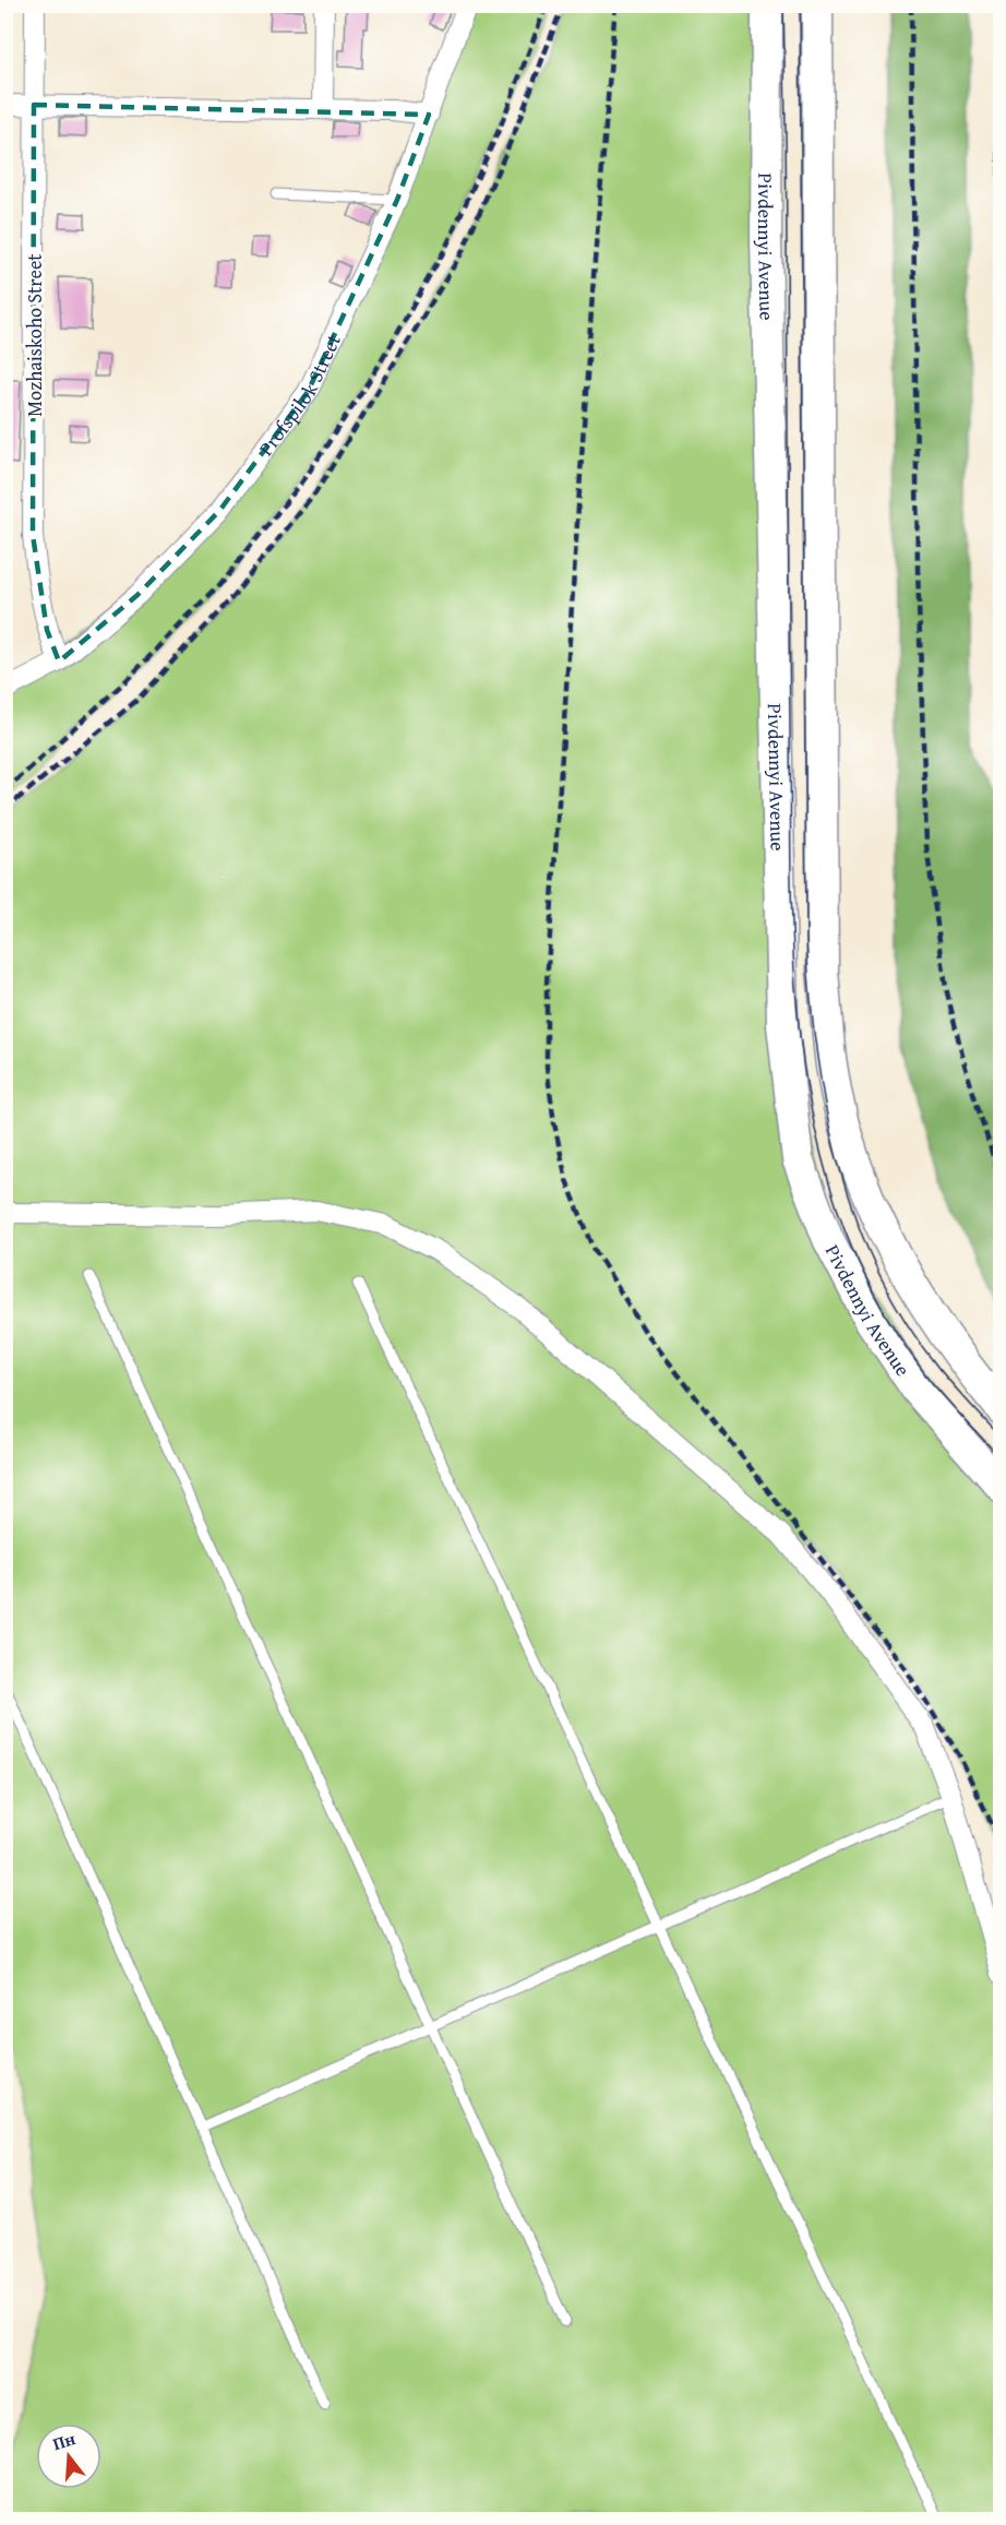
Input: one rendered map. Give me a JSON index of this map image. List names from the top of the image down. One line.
{"streets":{"main road":["Pivdennyi Avenue"],"street":["Mozhaiskoho Street","Profspilok Street"]},"crossings":[["Mozhaiskoho Street","Profspilok Street"]],"north":"top"}
